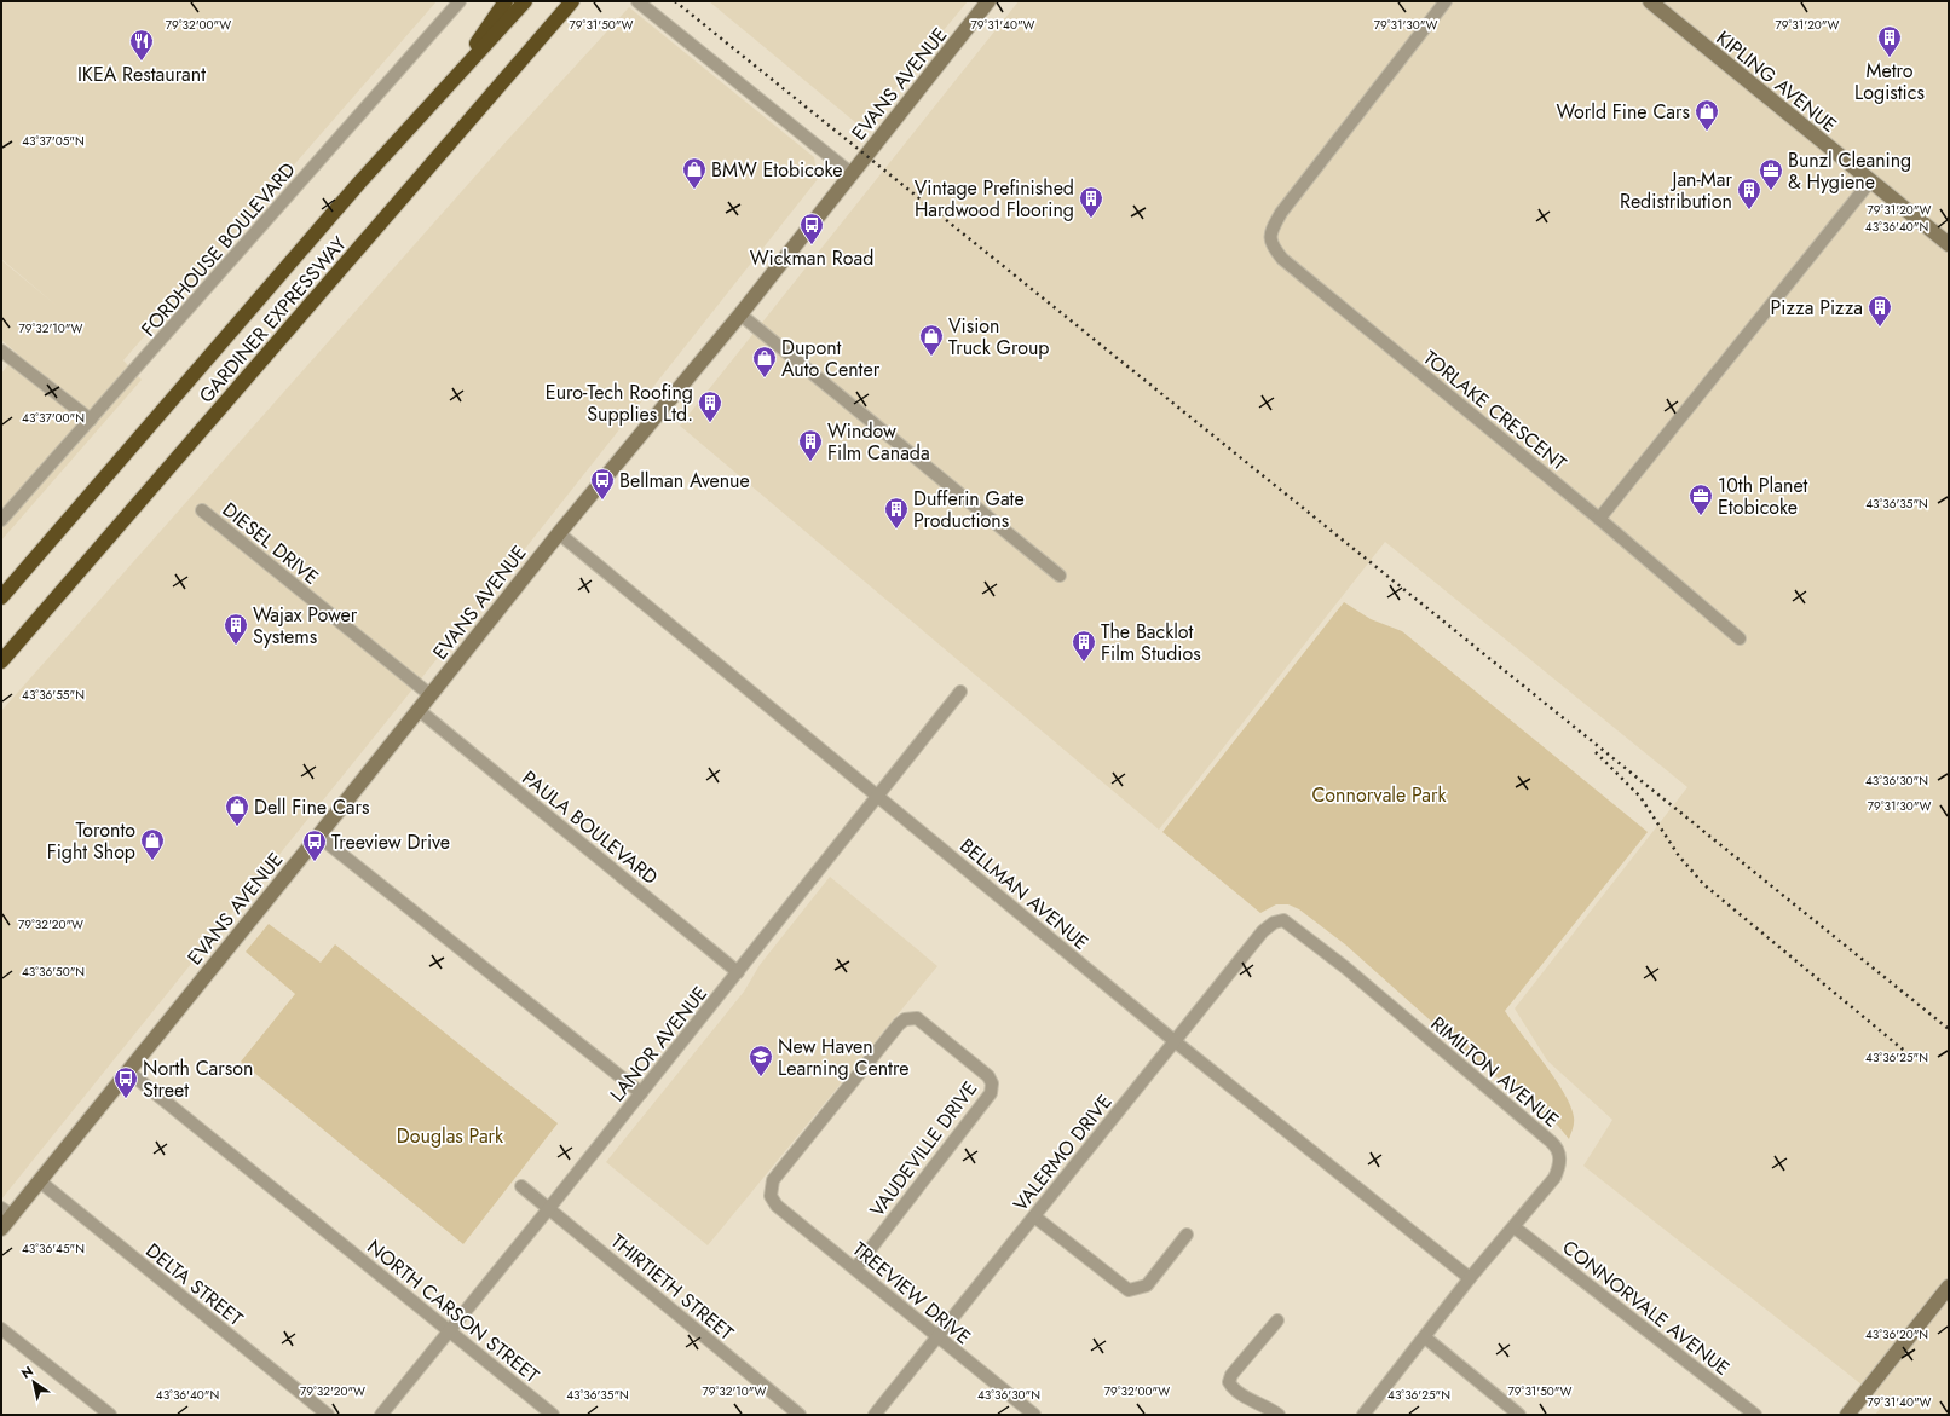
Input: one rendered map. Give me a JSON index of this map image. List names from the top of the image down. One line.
{"streets":{"highway":["GARDINER EXPRESSWAY"],"main road":["KIPLING AVENUE","EVANS AVENUE"],"street":["FORDHOUSE BOULEVARD","TORLAKE CRESCENT","DIESEL DRIVE","PAULA BOULEVARD","BELLMAN AVENUE","LANOR AVENUE","RIMILTON AVENUE","VAUDEVILLE DRIVE","VALERMO DRIVE","DELTA STREET","THIRTIETH STREET","TREEVIEW DRIVE","CONNORVALE AVENUE","NORTH CARSON STREET"]},"crossings":[["EVANS AVENUE","DIESEL DRIVE"],["EVANS AVENUE","PAULA BOULEVARD"],["EVANS AVENUE","BELLMAN AVENUE"],["EVANS AVENUE","DELTA STREET"],["EVANS AVENUE","NORTH CARSON STREET"],["PAULA BOULEVARD","LANOR AVENUE"],["BELLMAN AVENUE","LANOR AVENUE"],["BELLMAN AVENUE","RIMILTON AVENUE"],["BELLMAN AVENUE","VALERMO DRIVE"],["LANOR AVENUE","THIRTIETH STREET"],["LANOR AVENUE","NORTH CARSON STREET"],["RIMILTON AVENUE","VALERMO DRIVE"],["RIMILTON AVENUE","CONNORVALE AVENUE"],["VAUDEVILLE DRIVE","TREEVIEW DRIVE"],["VALERMO DRIVE","TREEVIEW DRIVE"]],"parks":["Connorvale Park","Douglas Park"],"places":{"building":["Metro Logistics","Jan-Mar Redistribution","Vintage Prefinished Hardwood Flooring","Pizza Pizza","Euro-Tech Roofing Supplies Ltd.","Window Film Canada","Dufferin Gate Productions","Wajax Power Systems","The Backlot Film Studios"],"restaurant":["IKEA Restaurant"],"shop":["World Fine Cars","BMW Etobicoke","Vision Truck Group","Dupont Auto Center","Dell Fine Cars","Toronto Fight Shop"],"office":["Bunzl Cleaning & Hygiene","10th Planet Etobicoke"],"bus stop":["Wickman Road","Bellman Avenue","Treeview Drive","North Carson Street"],"school or university":["New Haven Learning Centre"]},"north":"top left","coordinates":["79°32'00\"W","79°31'50\"W","79°31'40\"W","79°31'30\"W","79°31'20\"W","43°37'05\"N","43°36'40\"N","79°32'10\"W","43°37'00\"N","43°36'35\"N","43°36'55\"N","43°36'30\"N","79°32'20\"W","43°36'50\"N","43°36'25\"N","43°36'45\"N","43°36'20\"N"]}
